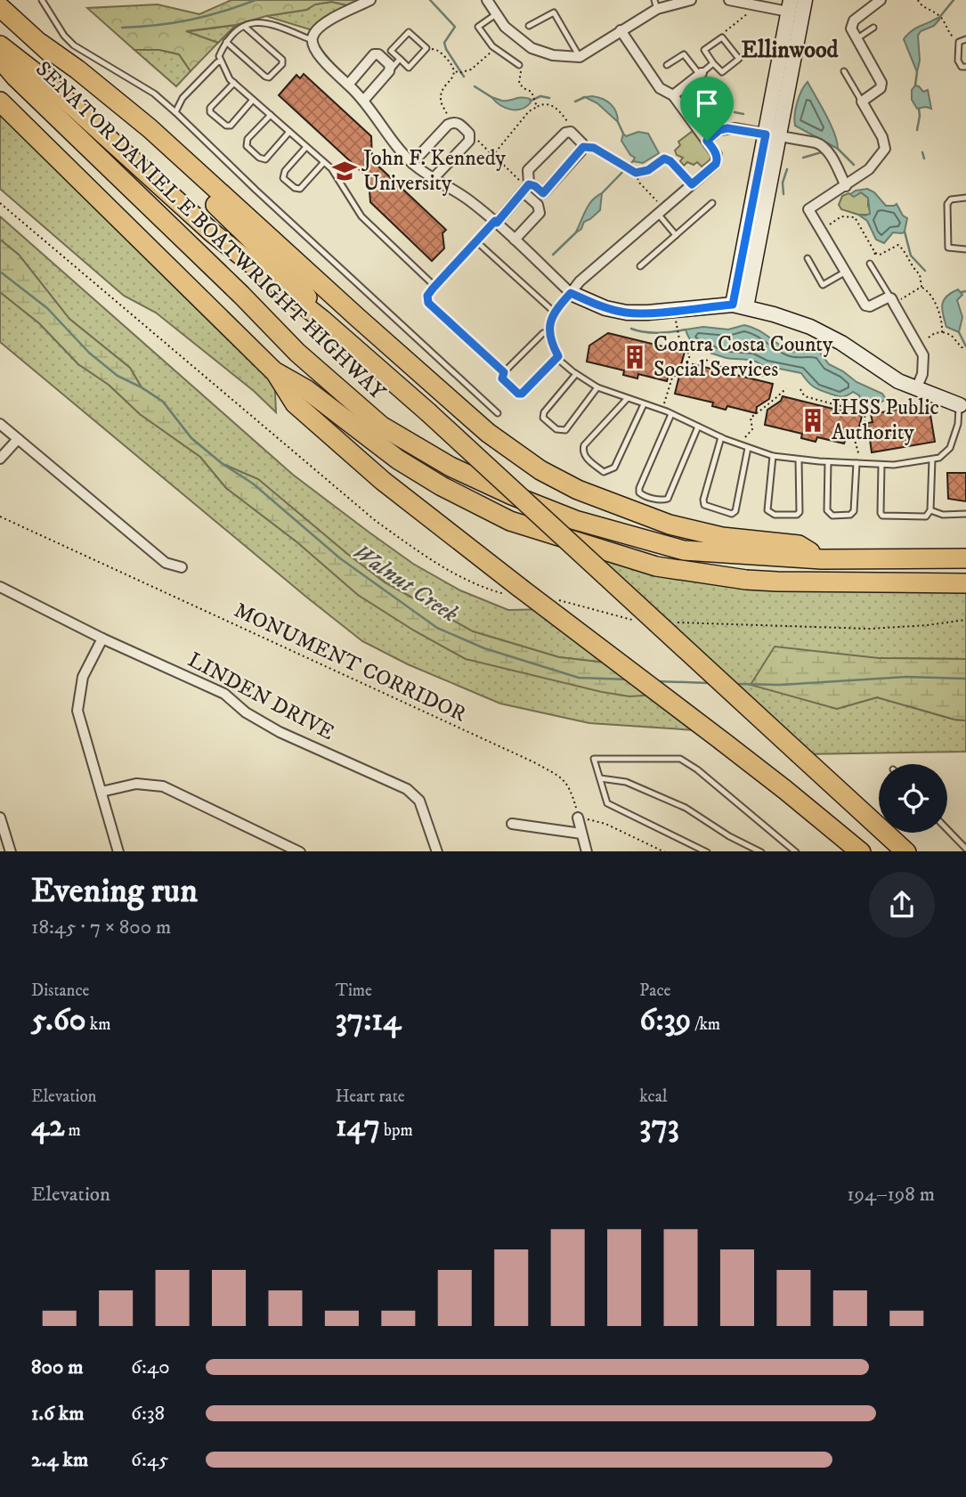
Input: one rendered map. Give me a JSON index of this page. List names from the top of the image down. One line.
{"streets":{"highway":["SENATOR DANIEL E BOATWRIGHT HIGHWAY"],"street":["LINDEN DRIVE"],"path":["MONUMENT CORRIDOR"]},"districts":["Ellinwood"],"water":["Walnut Creek"],"places":{"school or university":["John F. Kennedy University"],"building":["Contra Costa County Social Services","IHSS Public Authority"]},"page":{"heading":["Evening run","18:45 · 7 × 800 m"],"stats":[["Distance","5.60 km"],["Time","37:14"],["Pace","6:39 /km"],["Elevation","42 m"],["Heart rate","147 bpm"],["kcal","373"]],"chart":["Elevation","194–198 m"],"list":[{"name":"800 m","note":"6:40"},{"name":"1.6 km","note":"6:38"},{"name":"2.4 km","note":"6:45"}]}}
